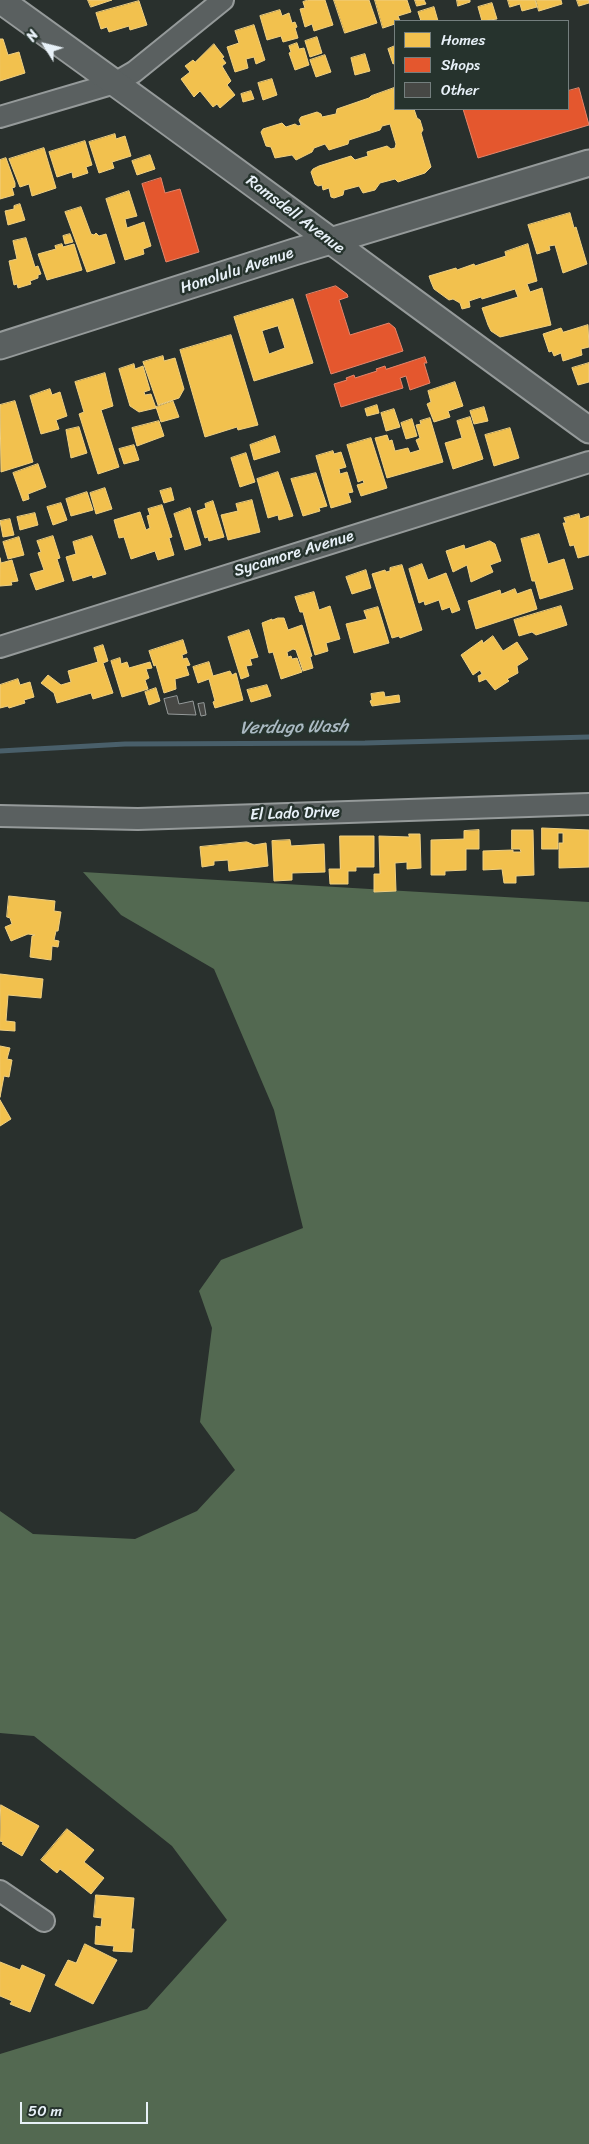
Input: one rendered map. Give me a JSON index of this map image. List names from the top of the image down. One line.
{"streets":{"street":["Ramsdell Avenue","Honolulu Avenue","Sycamore Avenue","El Lado Drive"]},"crossings":[["Ramsdell Avenue","Honolulu Avenue"]],"water":["Verdugo Wash"],"legend":["Homes","Shops","Other"],"scale_bar":"50 m","north":"top left"}
